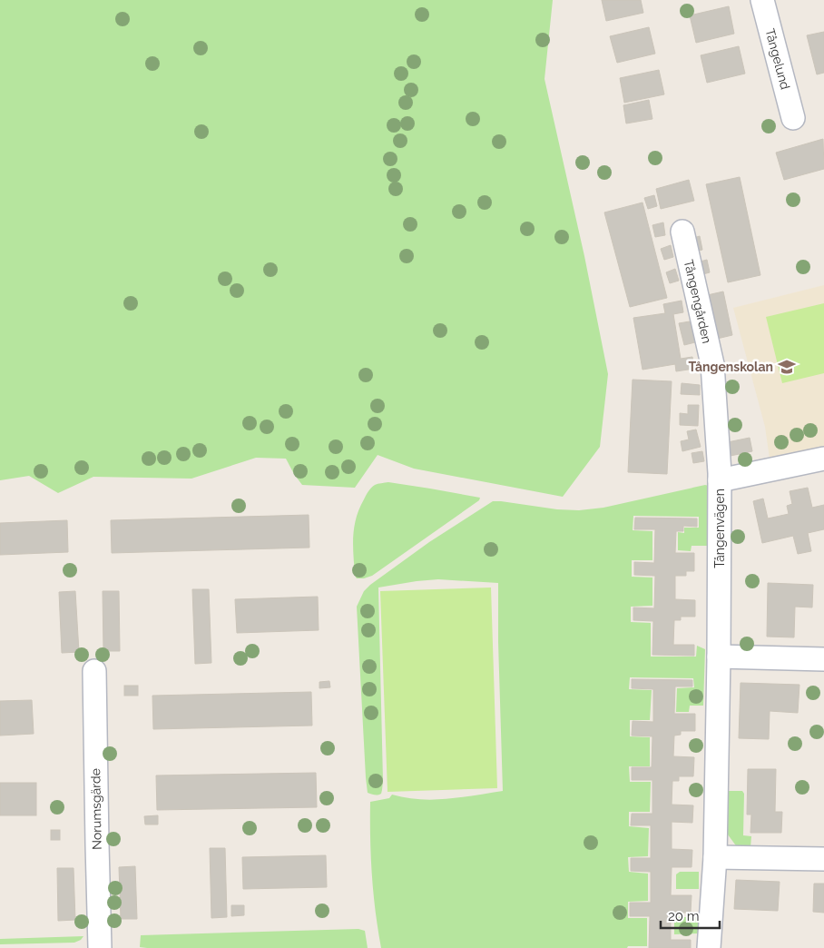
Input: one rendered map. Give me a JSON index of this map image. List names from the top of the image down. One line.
{"streets":{"street":["Tångelund","Tångengården","Tångenvägen","Norumsgärde"]},"crossings":[["Tångengården","Tångenvägen"]],"places":{"school or university":["Tångenskolan"]},"scale_bar":"20 m"}
